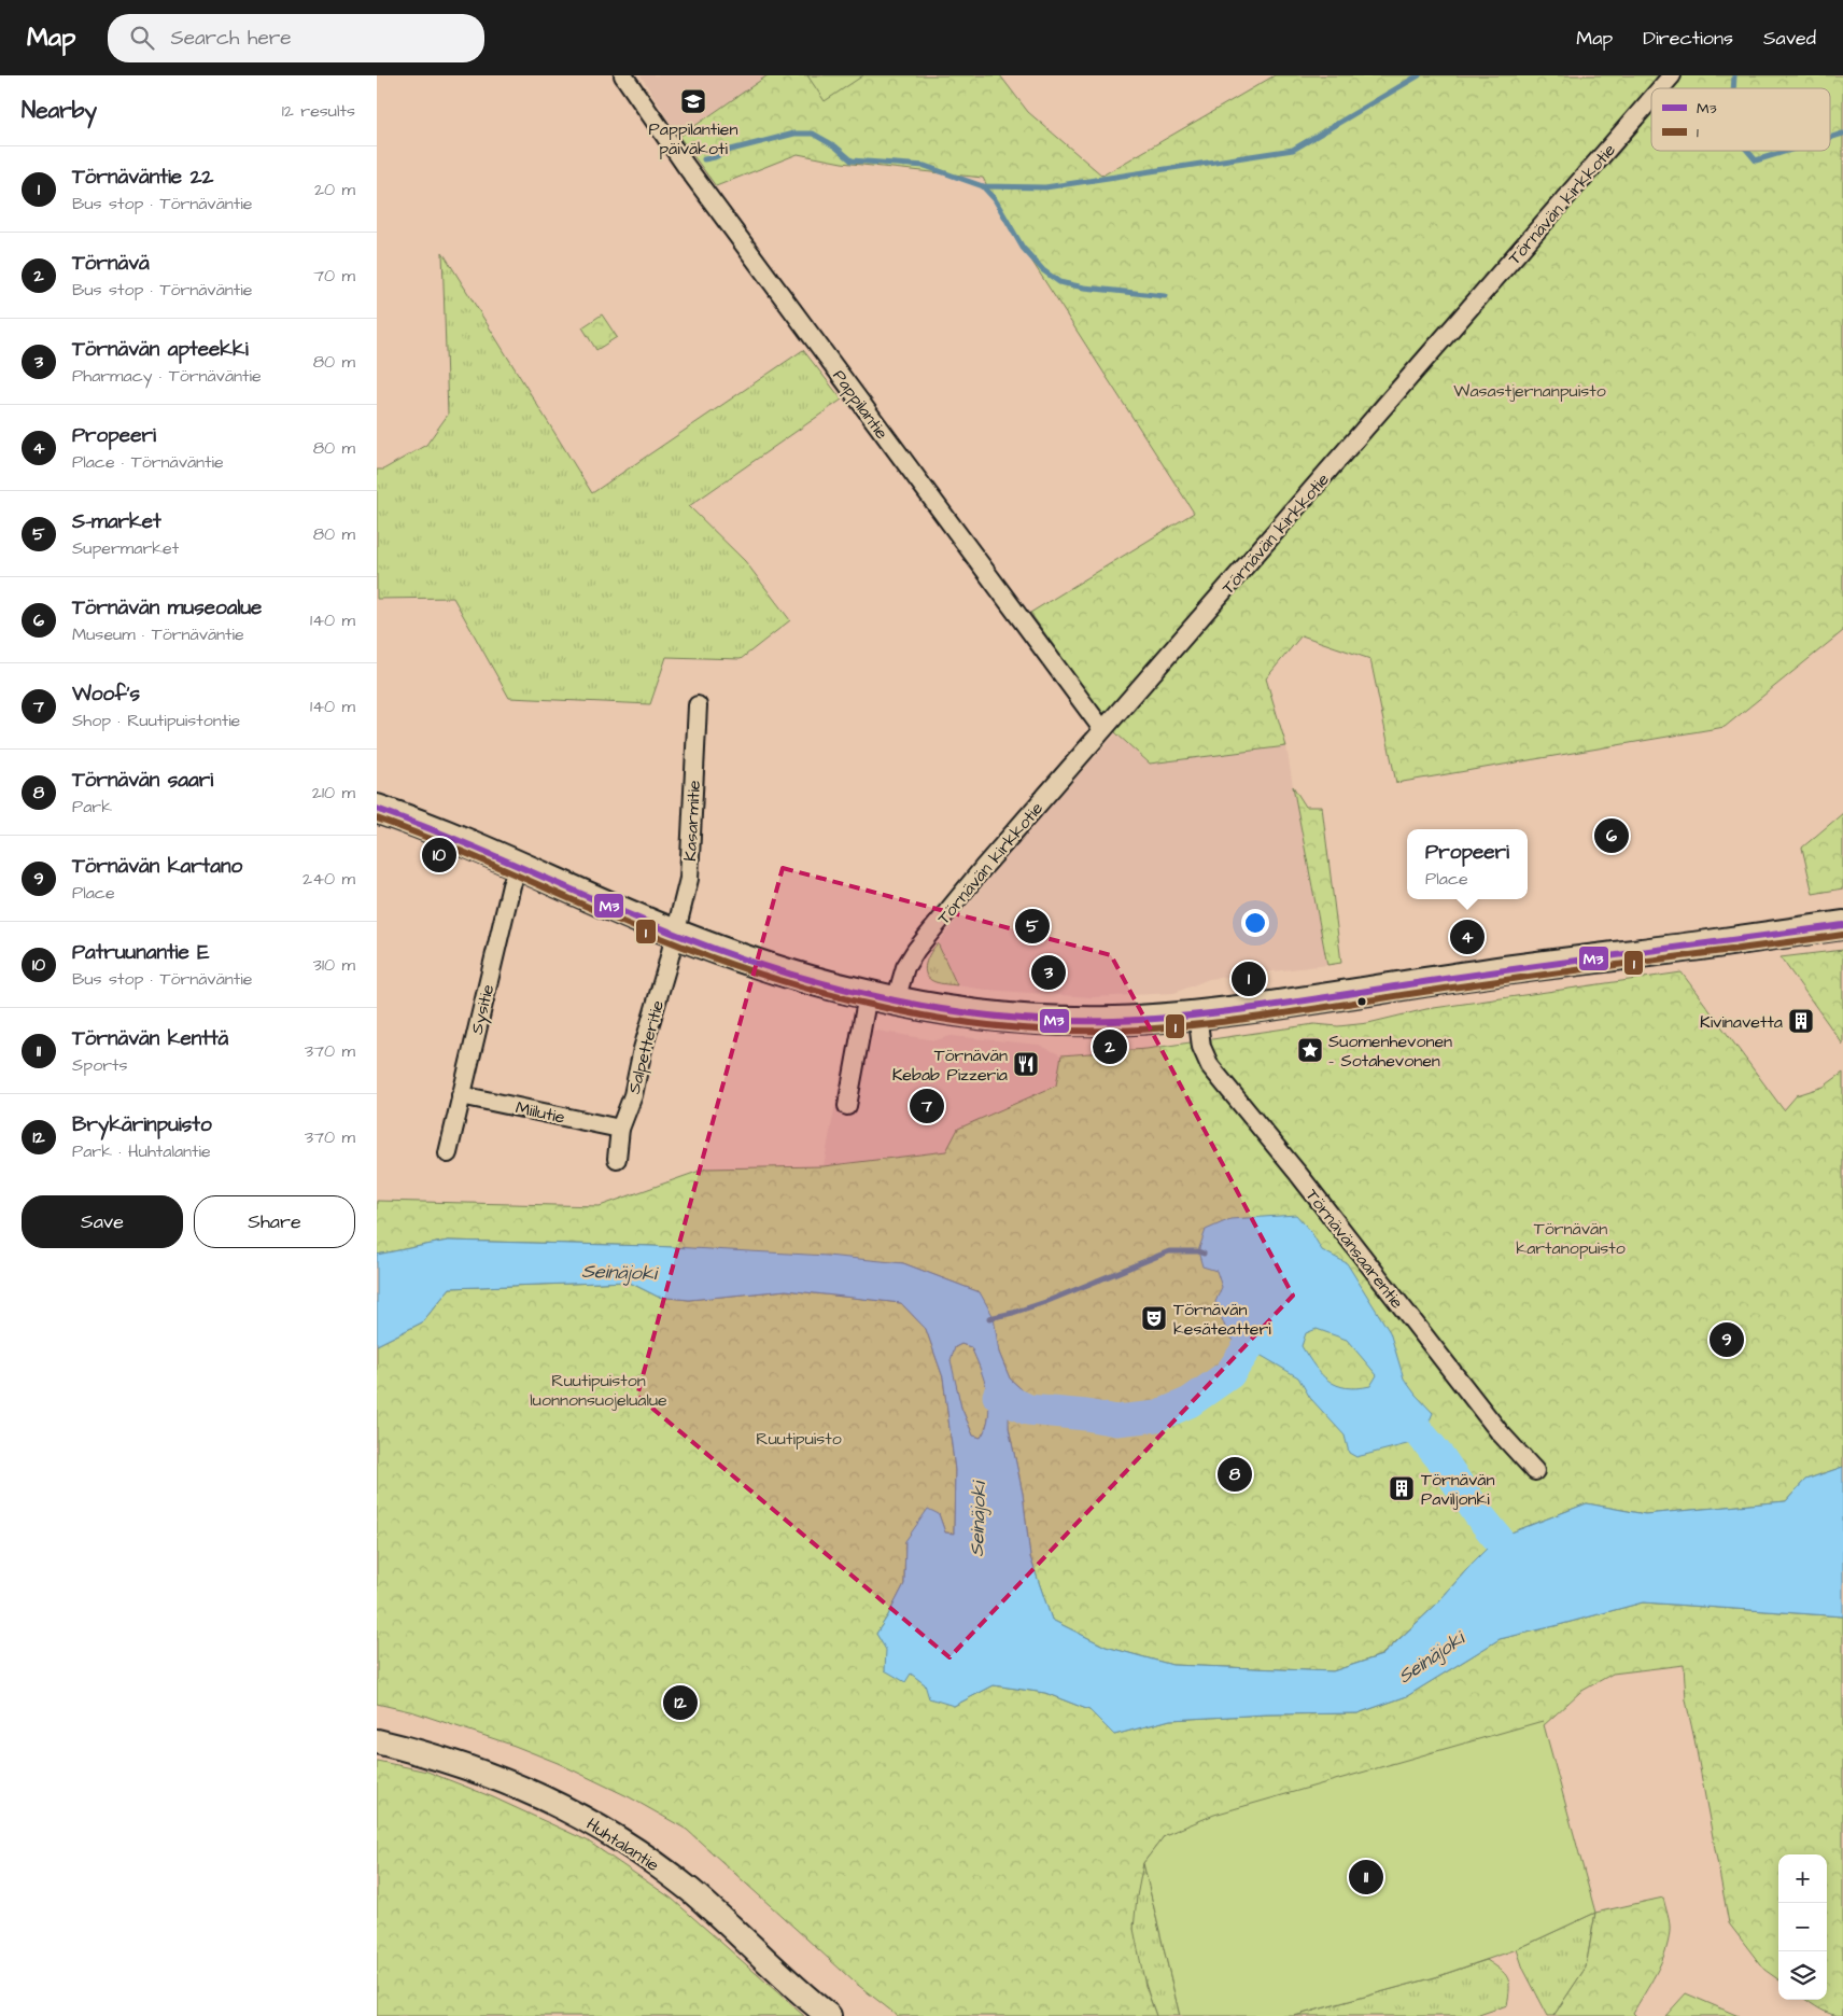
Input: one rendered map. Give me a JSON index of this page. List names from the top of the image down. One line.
{"streets":{"main road":["Huhtalantie"],"street":["Törnävän kirkkotie","Pappilantie","Kasarmitie","Sysitie","Salpetteritie","Miilutie","Törnävänsaarentie"]},"crossings":[["Törnävän kirkkotie","Pappilantie"],["Kasarmitie","Salpetteritie"],["Sysitie","Miilutie"],["Salpetteritie","Miilutie"]],"water":["Seinäjoki"],"parks":["Wasastjernanpuisto","Törnävän kartanopuisto","Ruutipuiston luonnonsuojelualue","Ruutipuisto"],"places":{"school or university":["Pappilantien päiväkoti"],"building":["Kivinavetta","Törnävän Paviljonki"],"place":["Suomenhevonen - Sotahevonen"],"restaurant":["Törnävän Kebab Pizzeria"],"theatre":["Törnävän kesäteatteri"]},"lines":["transit line M3","transit line 1"],"legend":["M3","1"],"page":{"header":"Map","search":"Search here","nav":["Map","Directions","Saved"],"heading":["Nearby","12 results"],"list":[{"mark":"1","name":"Törnäväntie 22","note":"Bus stop · Törnäväntie","value":"20 m"},{"mark":"2","name":"Törnävä","note":"Bus stop · Törnäväntie","value":"70 m"},{"mark":"3","name":"Törnävän apteekki","note":"Pharmacy · Törnäväntie","value":"80 m"},{"mark":"4","name":"Propeeri","note":"Place · Törnäväntie","value":"80 m"},{"mark":"5","name":"S-market","note":"Supermarket","value":"80 m"},{"mark":"6","name":"Törnävän museoalue","note":"Museum · Törnäväntie","value":"140 m"},{"mark":"7","name":"Woof's","note":"Shop · Ruutipuistontie","value":"140 m"},{"mark":"8","name":"Törnävän saari","note":"Park","value":"210 m"},{"mark":"9","name":"Törnävän kartano","note":"Place","value":"240 m"},{"mark":"10","name":"Patruunantie E","note":"Bus stop · Törnäväntie","value":"310 m"},{"mark":"11","name":"Törnävän kenttä","note":"Sports","value":"370 m"},{"mark":"12","name":"Brykärinpuisto","note":"Park · Huhtalantie","value":"370 m"}],"pins":["6","10","5","4","3","1","2","7","9","8","12","11"],"popup":["Propeeri","Place"],"buttons":["Save","Share"],"map_buttons":["+","−"]}}
